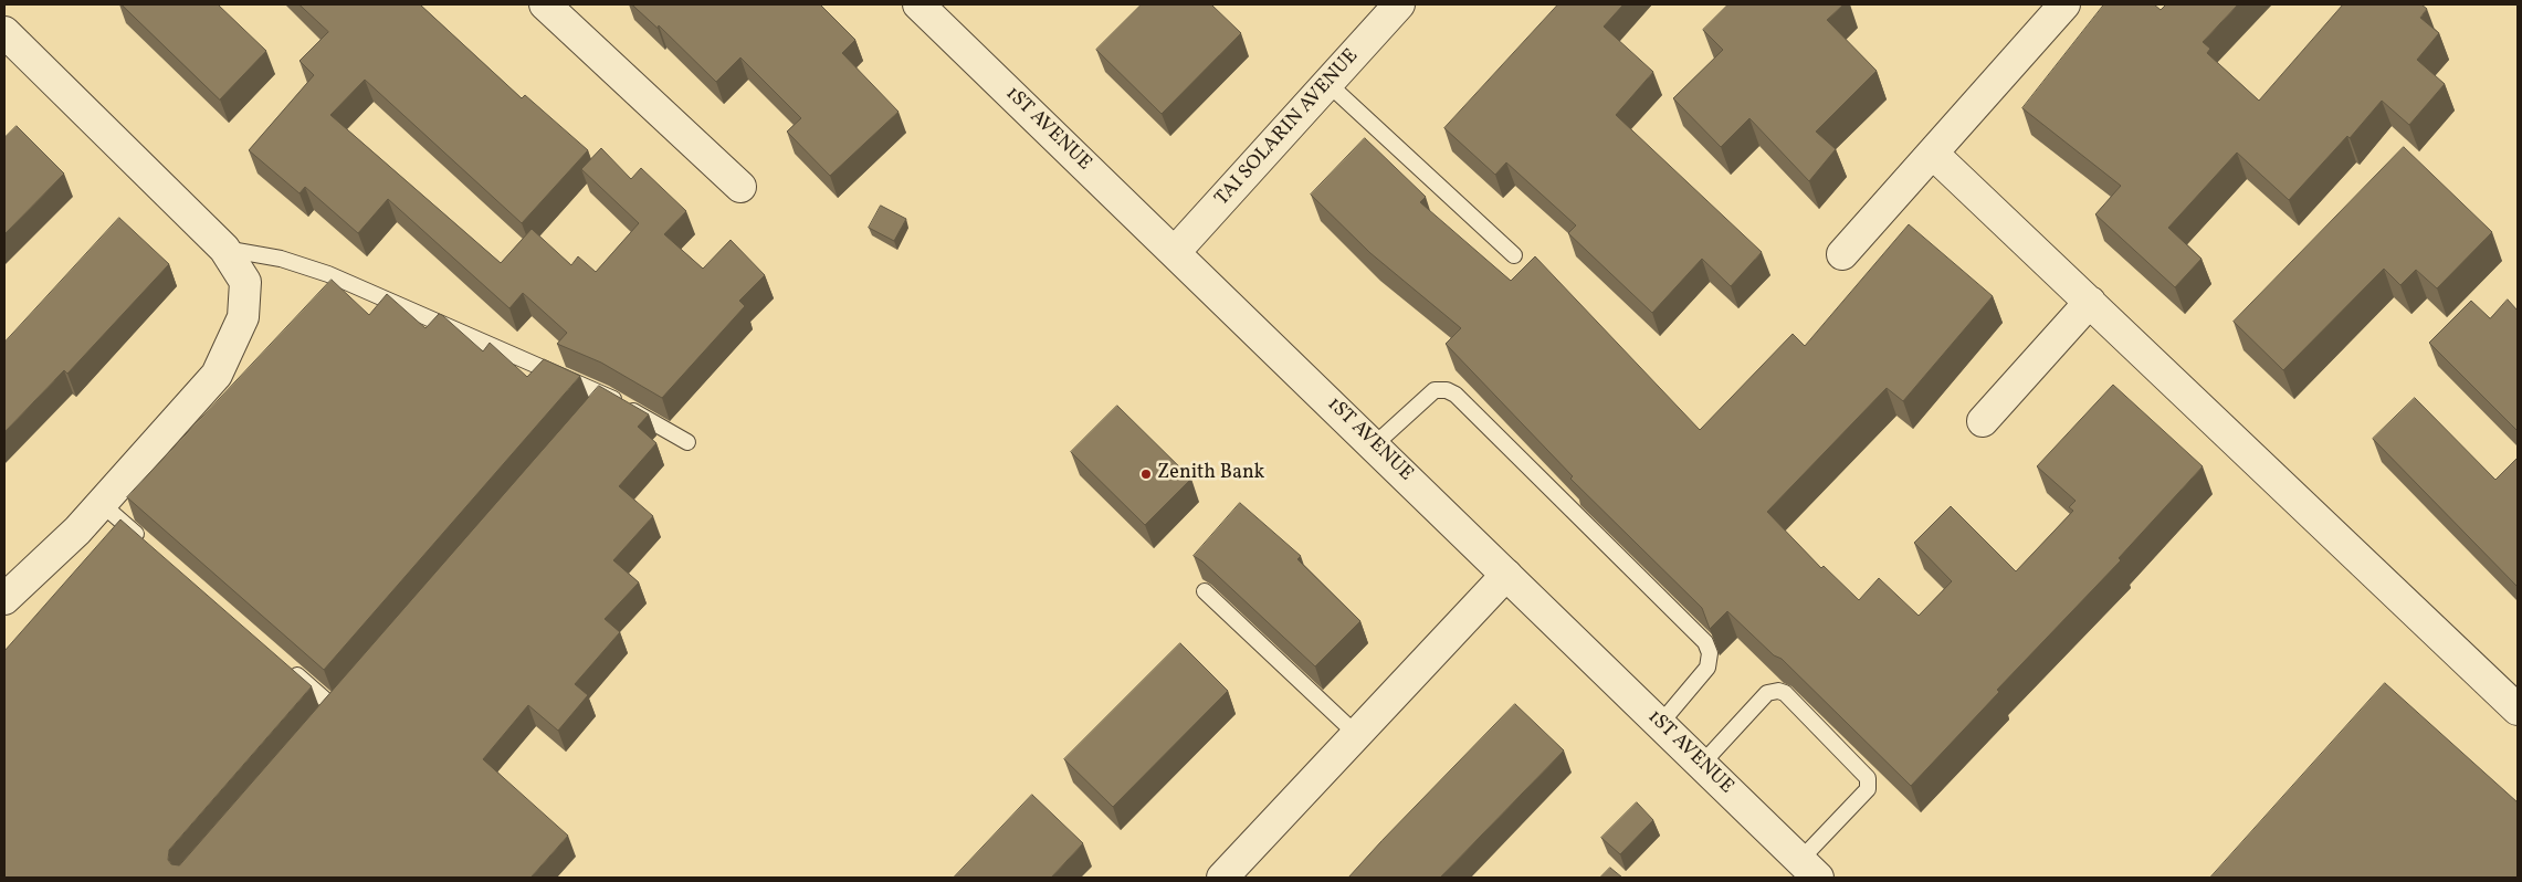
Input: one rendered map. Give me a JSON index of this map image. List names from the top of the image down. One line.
{"streets":{"street":["TAI SOLARIN AVENUE","1ST AVENUE"]},"crossings":[["TAI SOLARIN AVENUE","1ST AVENUE"]],"places":["Zenith Bank"]}
